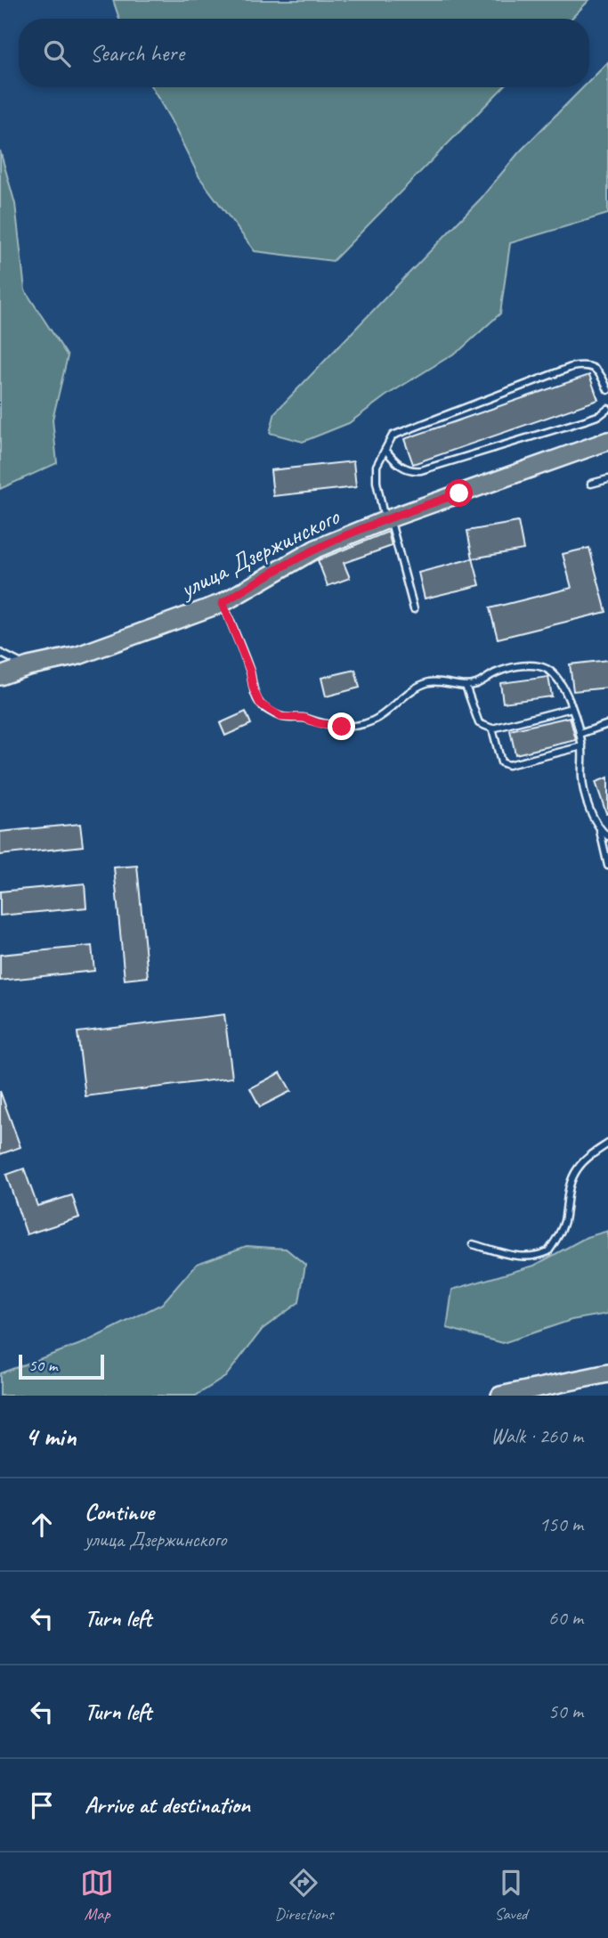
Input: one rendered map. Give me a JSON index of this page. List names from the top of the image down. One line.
{"streets":{"main road":["улица Дзержинского"]},"scale_bar":"50 m","page":{"search":"Search here","scale":"50 m","heading":["4 min","Walk · 260 m"],"list":[["Continue","улица Дзержинского","150 m"],["Turn left","60 m"],["Turn left","50 m"],"Arrive at destination"],"nav":["Map","Directions","Saved"]}}
